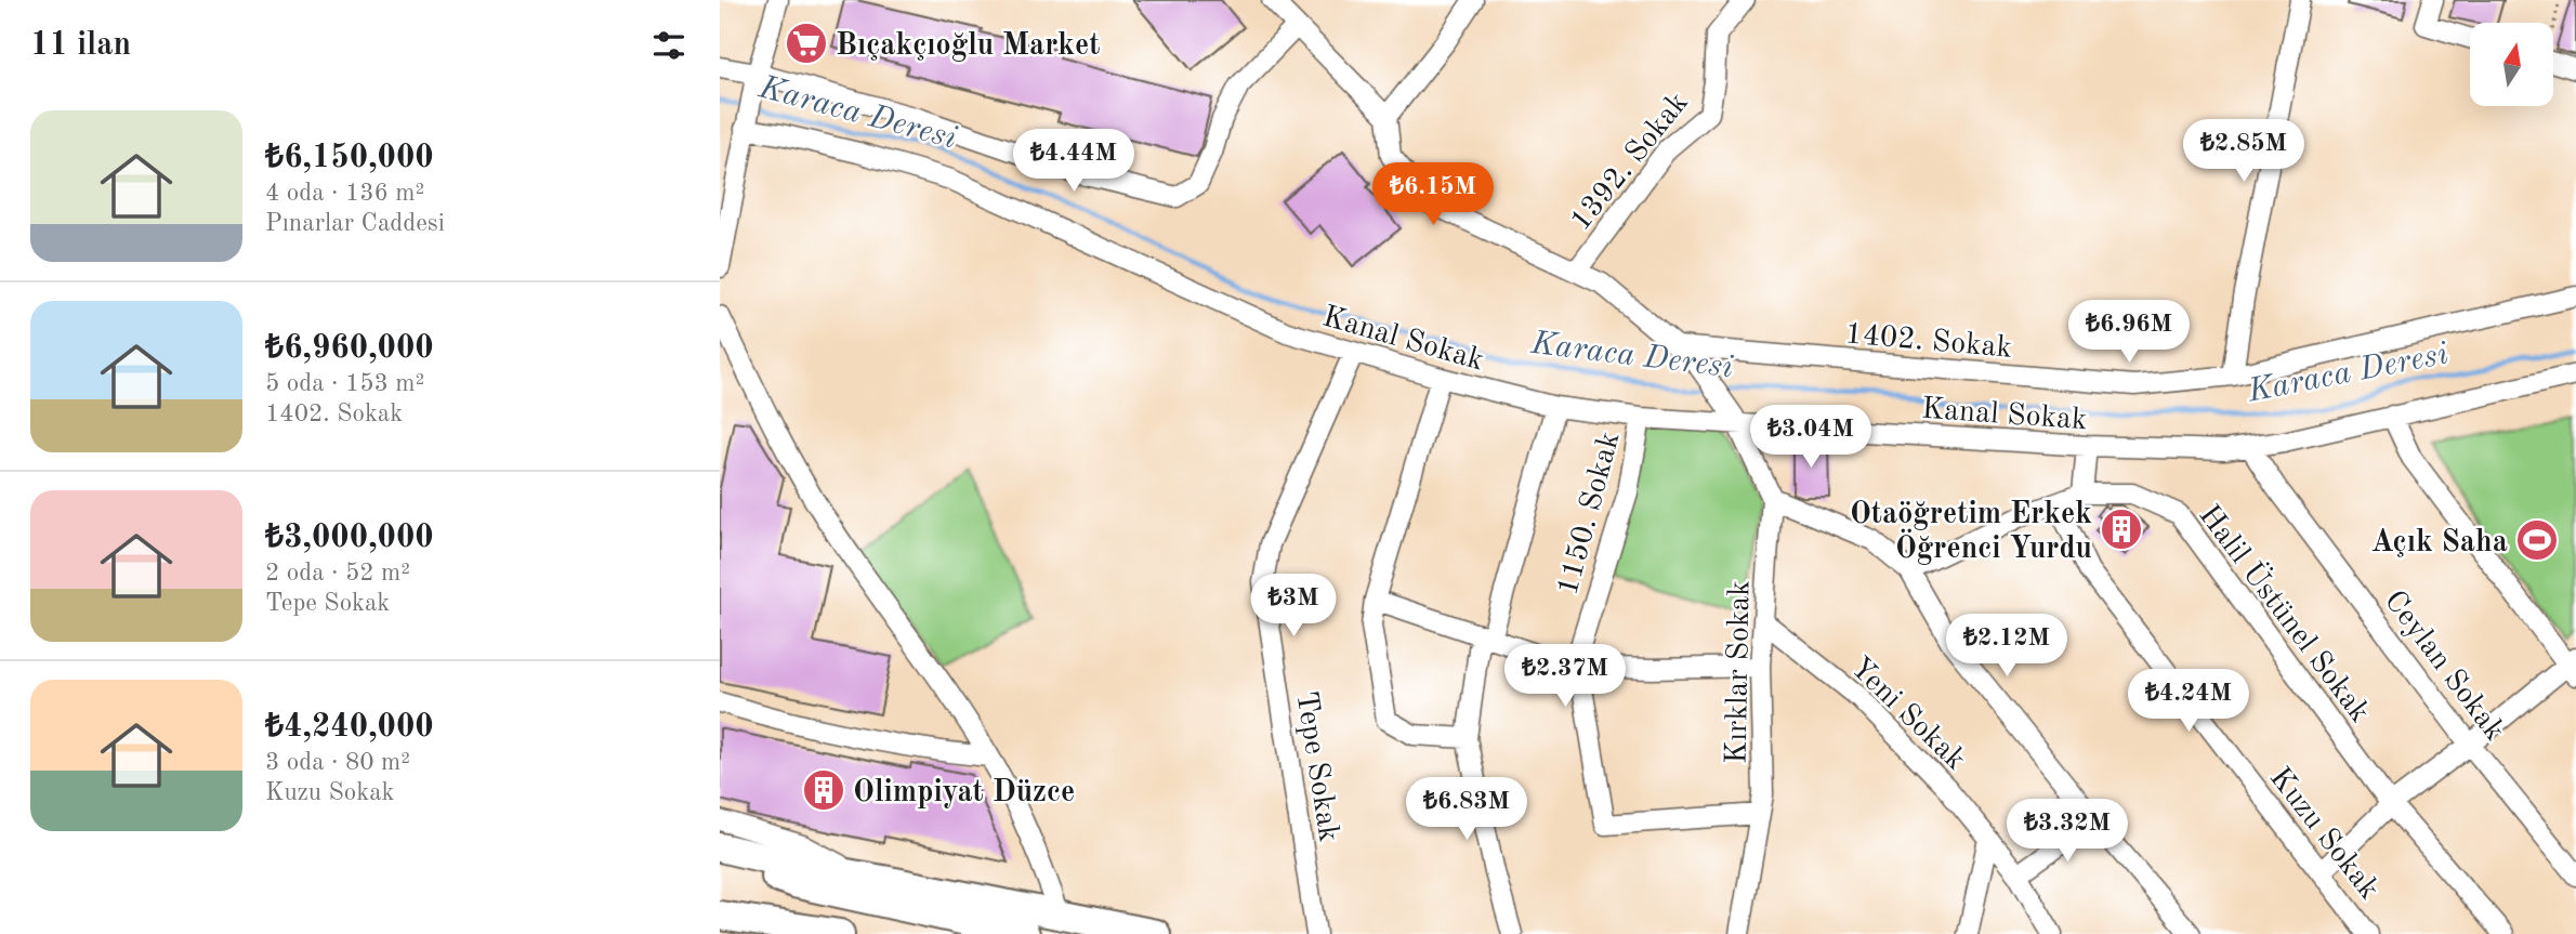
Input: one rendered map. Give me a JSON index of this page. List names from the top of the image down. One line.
{"streets":{"street":["1392. Sokak","Kanal Sokak","1402. Sokak","1150. Sokak","Halil Üstünel Sokak","Ceylan Sokak","Kırklar Sokak","Yeni Sokak","Tepe Sokak","Kuzu Sokak"]},"crossings":[["1392. Sokak","Kırklar Sokak"],["Kanal Sokak","1150. Sokak"],["Kanal Sokak","Ceylan Sokak"],["Kanal Sokak","Kırklar Sokak"],["Kanal Sokak","Tepe Sokak"],["1402. Sokak","Kırklar Sokak"],["Halil Üstünel Sokak","Kuzu Sokak"],["Kırklar Sokak","Yeni Sokak"]],"water":["Karaca Deresi"],"places":{"supermarket":["Bıçakçıoğlu Market"],"building":["Otaöğretim Erkek Öğrenci Yurdu","Olimpiyat Düzce"],"sports":["Açık Saha"]},"north":"top","page":{"heading":"11 ilan","list":[{"name":"₺6,150,000","note":"4 oda · 136 m² · Pınarlar Caddesi"},{"name":"₺6,960,000","note":"5 oda · 153 m² · 1402. Sokak"},{"name":"₺3,000,000","note":"2 oda · 52 m² · Tepe Sokak"},{"name":"₺4,240,000","note":"3 oda · 80 m² · Kuzu Sokak"}],"price":["₺2.85M","₺4.44M","₺6.15M","₺6.96M","₺3.04M","₺3M","₺2.12M","₺2.37M","₺4.24M","₺6.83M","₺3.32M"]}}
